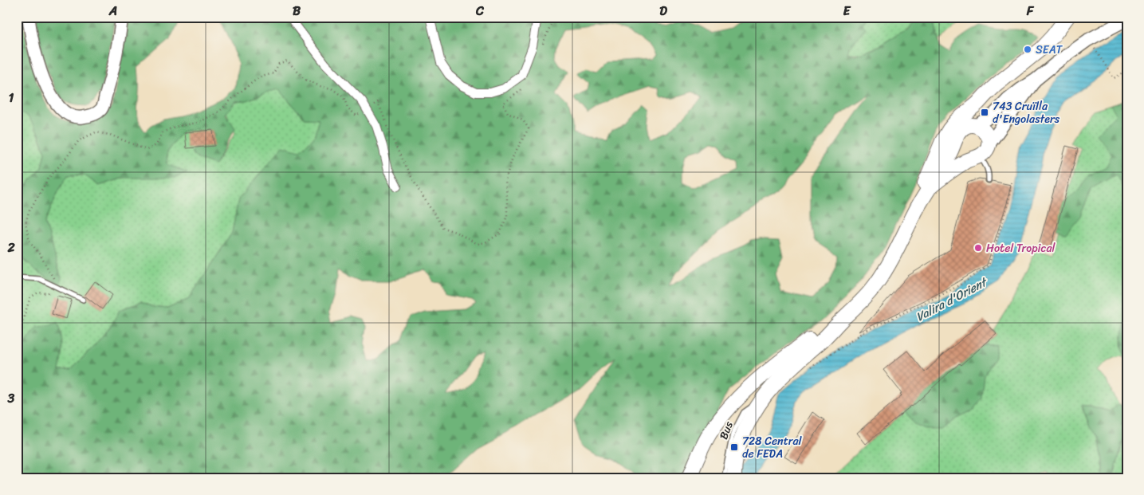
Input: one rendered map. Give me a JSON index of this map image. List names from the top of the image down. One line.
{"water":["Valira d'Orient"],"places":{"other":["SEAT","Hotel Tropical"],"transit":["743 Cruïlla d'Engolasters","728 Central de FEDA"]},"grid":{"columns":["A","B","C","D","E","F"],"rows":["1","2","3"]}}
